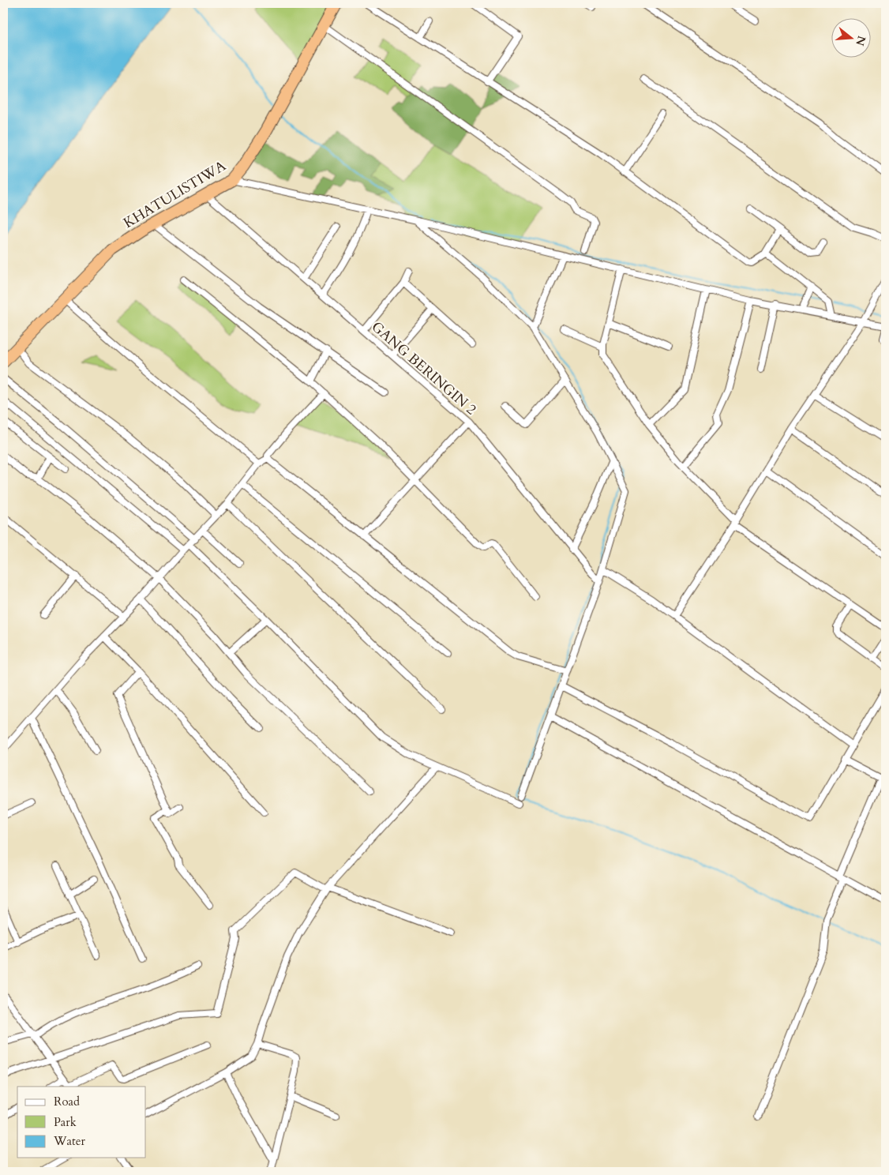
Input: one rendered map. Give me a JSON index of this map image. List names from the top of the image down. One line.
{"streets":{"highway":["KHATULISTIWA"],"street":["GANG BERINGIN 2"]},"crossings":[["KHATULISTIWA","GANG BERINGIN 2"]],"legend":["Road","Park","Water"],"north":"right"}
